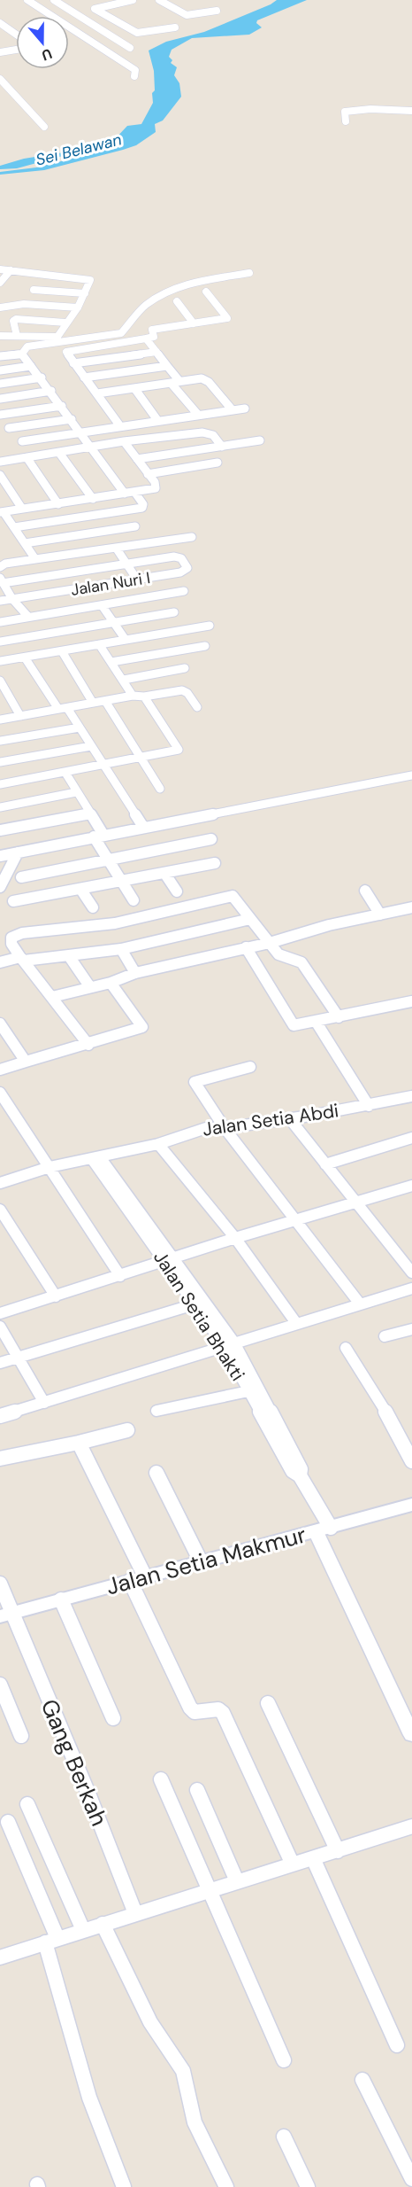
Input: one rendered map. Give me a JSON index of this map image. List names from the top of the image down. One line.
{"streets":{"main road":["Jalan Setia Makmur"],"street":["Jalan Nuri I","Jalan Setia Abdi","Jalan Setia Bhakti","Gang Berkah"]},"crossings":[["Jalan Setia Abdi","Jalan Setia Bhakti"],["Jalan Setia Bhakti","Jalan Setia Makmur"],["Jalan Setia Makmur","Gang Berkah"]],"water":["Sei Belawan"],"north":"bottom"}
